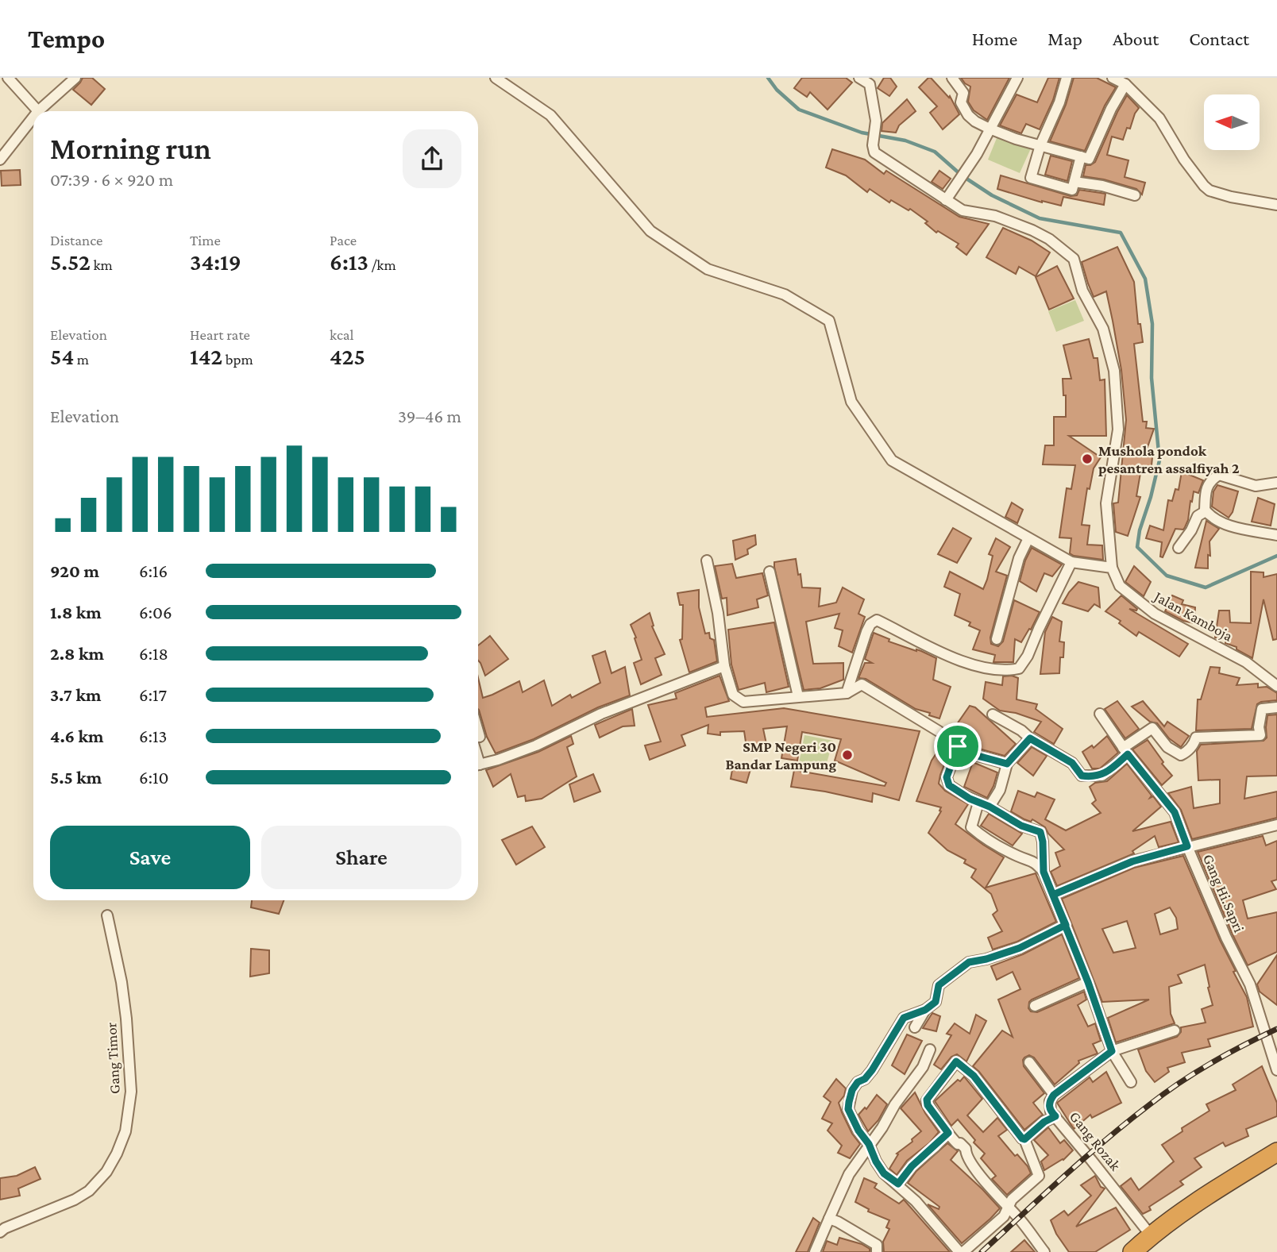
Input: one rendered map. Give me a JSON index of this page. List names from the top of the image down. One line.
{"streets":{"street":["Jalan Kamboja","Gang Hi.Sapri","Gang Timor","Gang Rozak"]},"places":["Mushola pondok pesantren assalfiyah 2","SMP Negeri 30 Bandar Lampung"],"north":"left","page":{"header":"Tempo","nav":["Home","Map","About","Contact"],"heading":["Morning run","07:39 · 6 × 920 m"],"stats":[["Distance","5.52 km"],["Time","34:19"],["Pace","6:13 /km"],["Elevation","54 m"],["Heart rate","142 bpm"],["kcal","425"]],"chart":["Elevation","39–46 m"],"list":[{"name":"920 m","note":"6:16"},{"name":"1.8 km","note":"6:06"},{"name":"2.8 km","note":"6:18"},{"name":"3.7 km","note":"6:17"},{"name":"4.6 km","note":"6:13"},{"name":"5.5 km","note":"6:10"}],"buttons":["Save","Share"]}}
